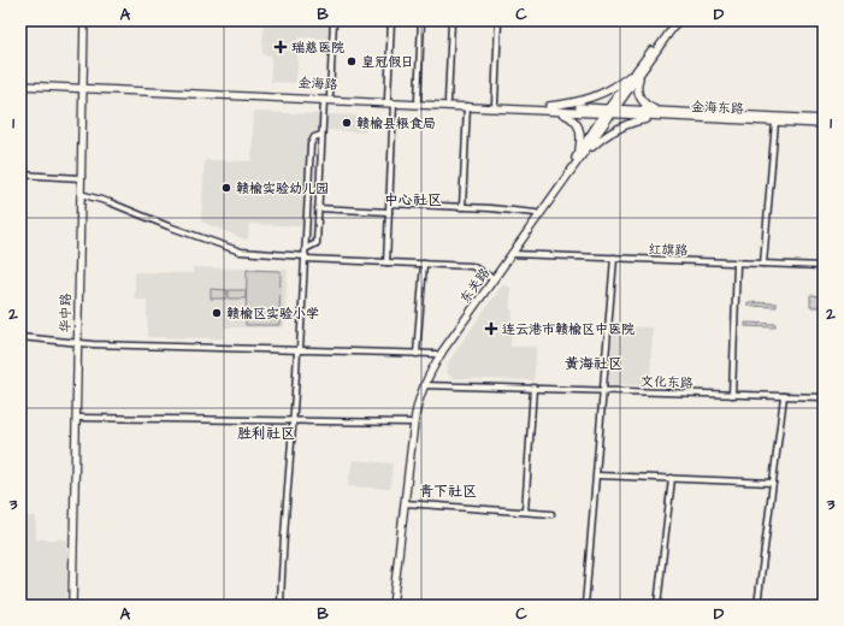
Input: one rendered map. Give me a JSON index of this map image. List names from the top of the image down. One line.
{"streets":{"main road":["金海路","金海东路","东关路","华中路"],"street":["红旗路","文化东路"]},"crossings":[["金海路","金海东路"],["金海路","东关路"],["金海路","华中路"],["金海东路","东关路"],["红旗路","东关路"],["东关路","文化东路"]],"districts":["中心社区","黄海社区","胜利社区","青下社区"],"places":{"health":["瑞慈医院","连云港市赣榆区中医院"],"other":["皇冠假日","赣榆县粮食局","赣榆实验幼儿园","赣榆区实验小学"]},"grid":{"columns":["A","B","C","D"],"rows":["1","2","3"]}}
